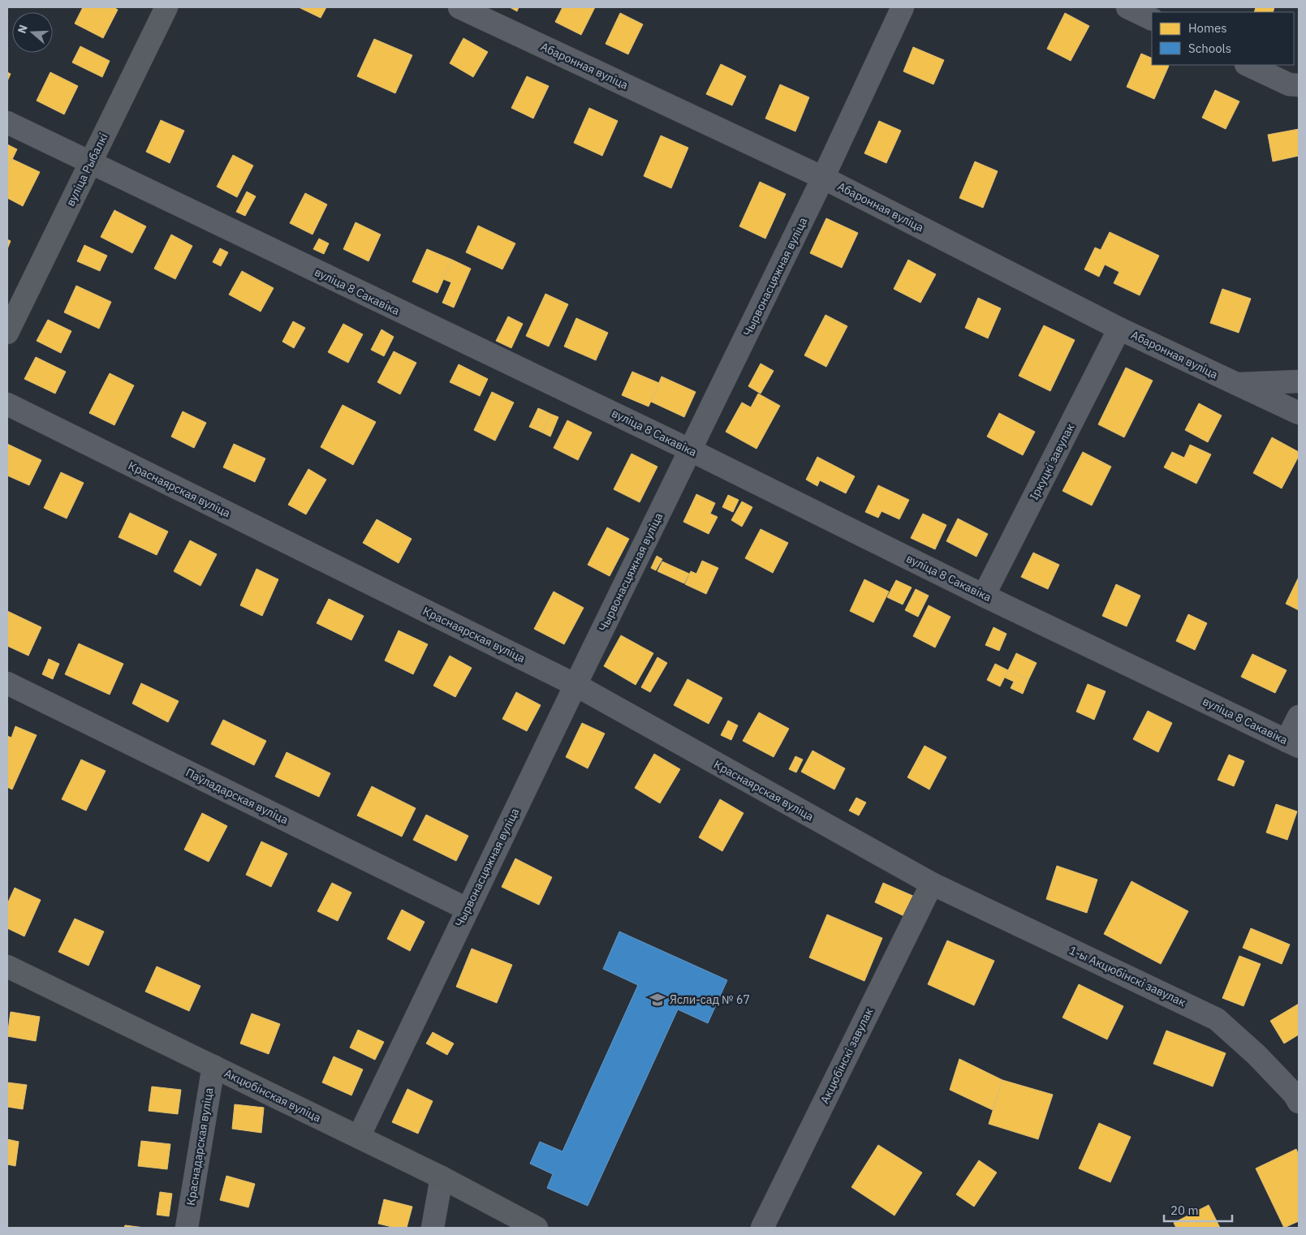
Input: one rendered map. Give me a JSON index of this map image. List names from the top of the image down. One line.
{"streets":{"street":["Абаронная вуліца","вуліца Рыбалкі","Чырвонасцяжная вуліца","вуліца 8 Сакавіка","Іркуцкі завулак","Краснаярская вуліца","Паўладарская вуліца","1-ы Акцюбінскі завулак","Акцюбінскі завулак","Акцюбінская вуліца","Краснадарская вуліца"]},"crossings":[["Абаронная вуліца","Чырвонасцяжная вуліца"],["Абаронная вуліца","Іркуцкі завулак"],["вуліца Рыбалкі","вуліца 8 Сакавіка"],["Чырвонасцяжная вуліца","вуліца 8 Сакавіка"],["Чырвонасцяжная вуліца","Краснаярская вуліца"],["Чырвонасцяжная вуліца","Паўладарская вуліца"],["Чырвонасцяжная вуліца","Акцюбінская вуліца"],["вуліца 8 Сакавіка","Іркуцкі завулак"],["Краснаярская вуліца","1-ы Акцюбінскі завулак"],["Краснаярская вуліца","Акцюбінскі завулак"],["1-ы Акцюбінскі завулак","Акцюбінскі завулак"],["Акцюбінская вуліца","Краснадарская вуліца"]],"places":{"school or university":["Ясли-сад № 67"]},"legend":["Homes","Schools"],"scale_bar":"20 m","north":"left"}
